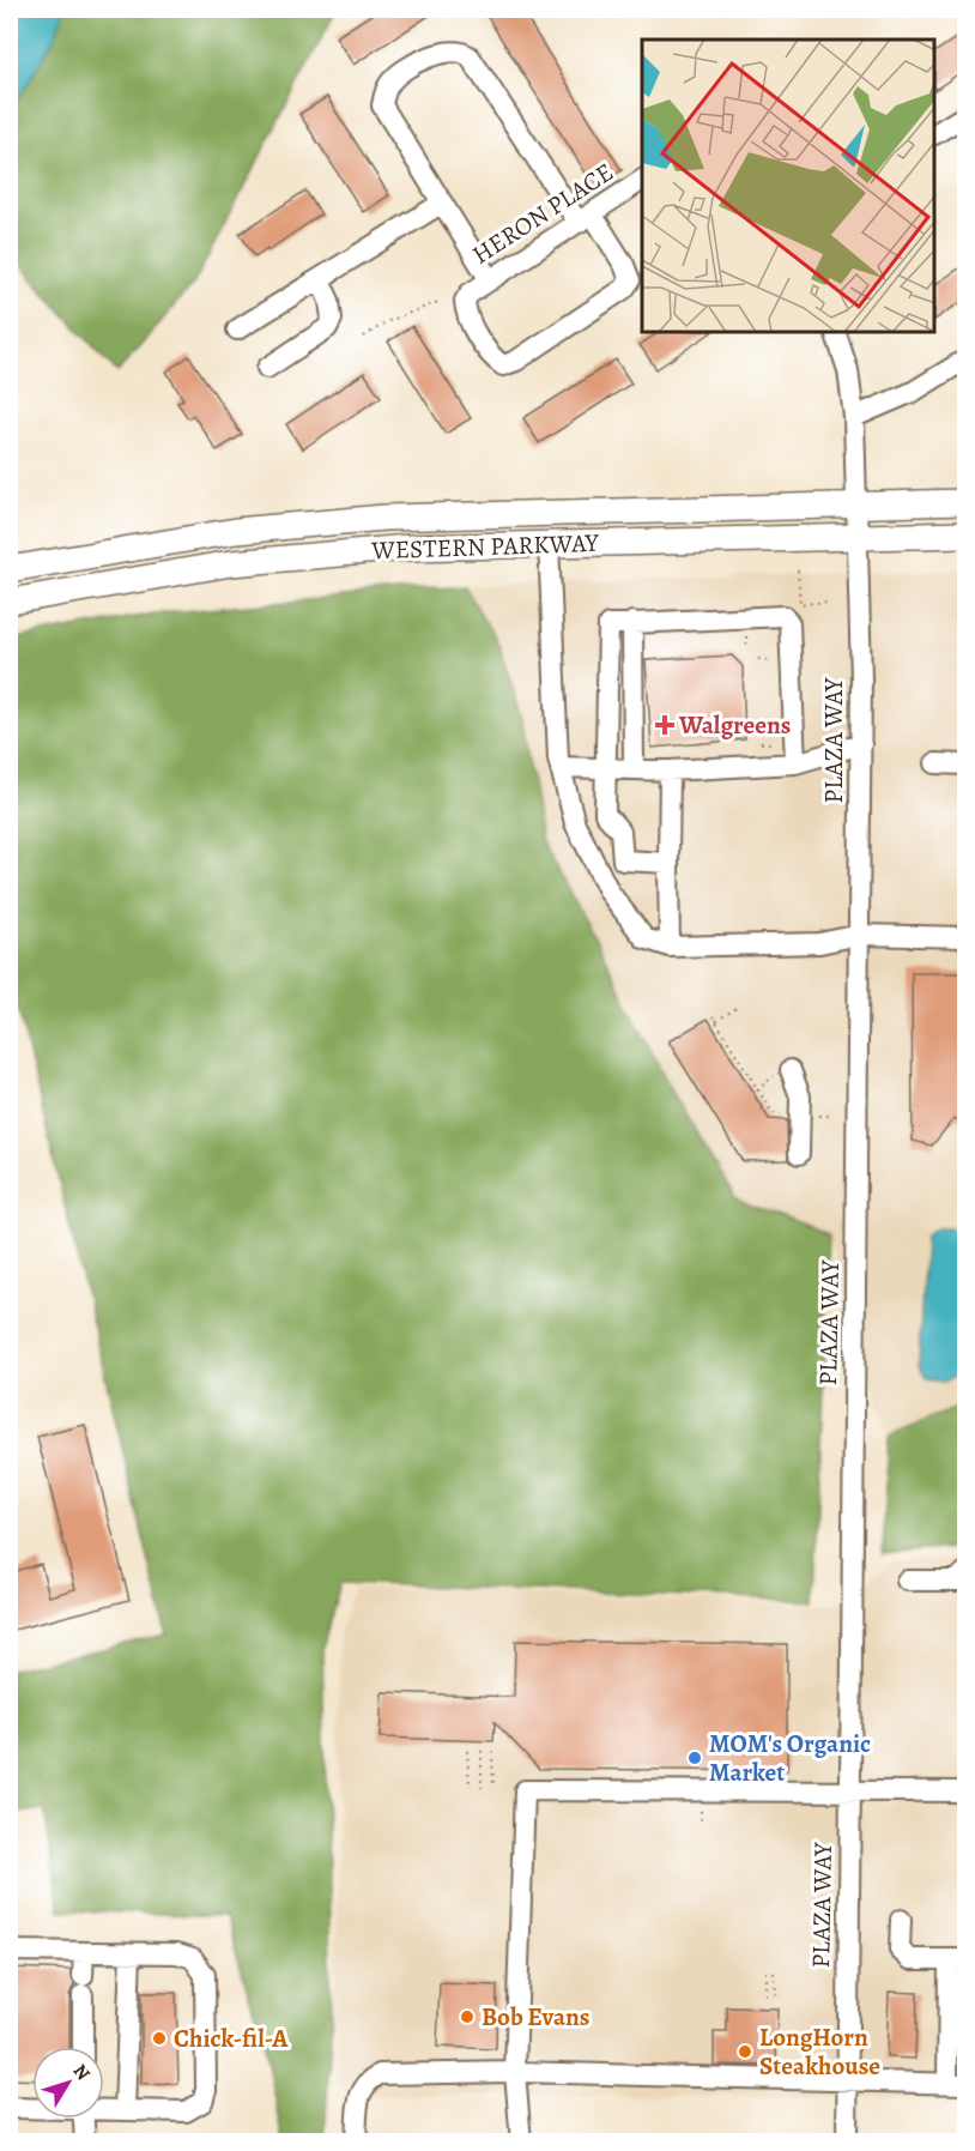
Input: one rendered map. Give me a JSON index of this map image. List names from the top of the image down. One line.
{"streets":{"main road":["WESTERN PARKWAY"],"street":["HERON PLACE","PLAZA WAY"]},"crossings":[["WESTERN PARKWAY","PLAZA WAY"]],"places":{"health":["Walgreens"],"other":["MOM's Organic Market","Bob Evans","Chick-fil-A","LongHorn Steakhouse"]},"north":"top right"}
